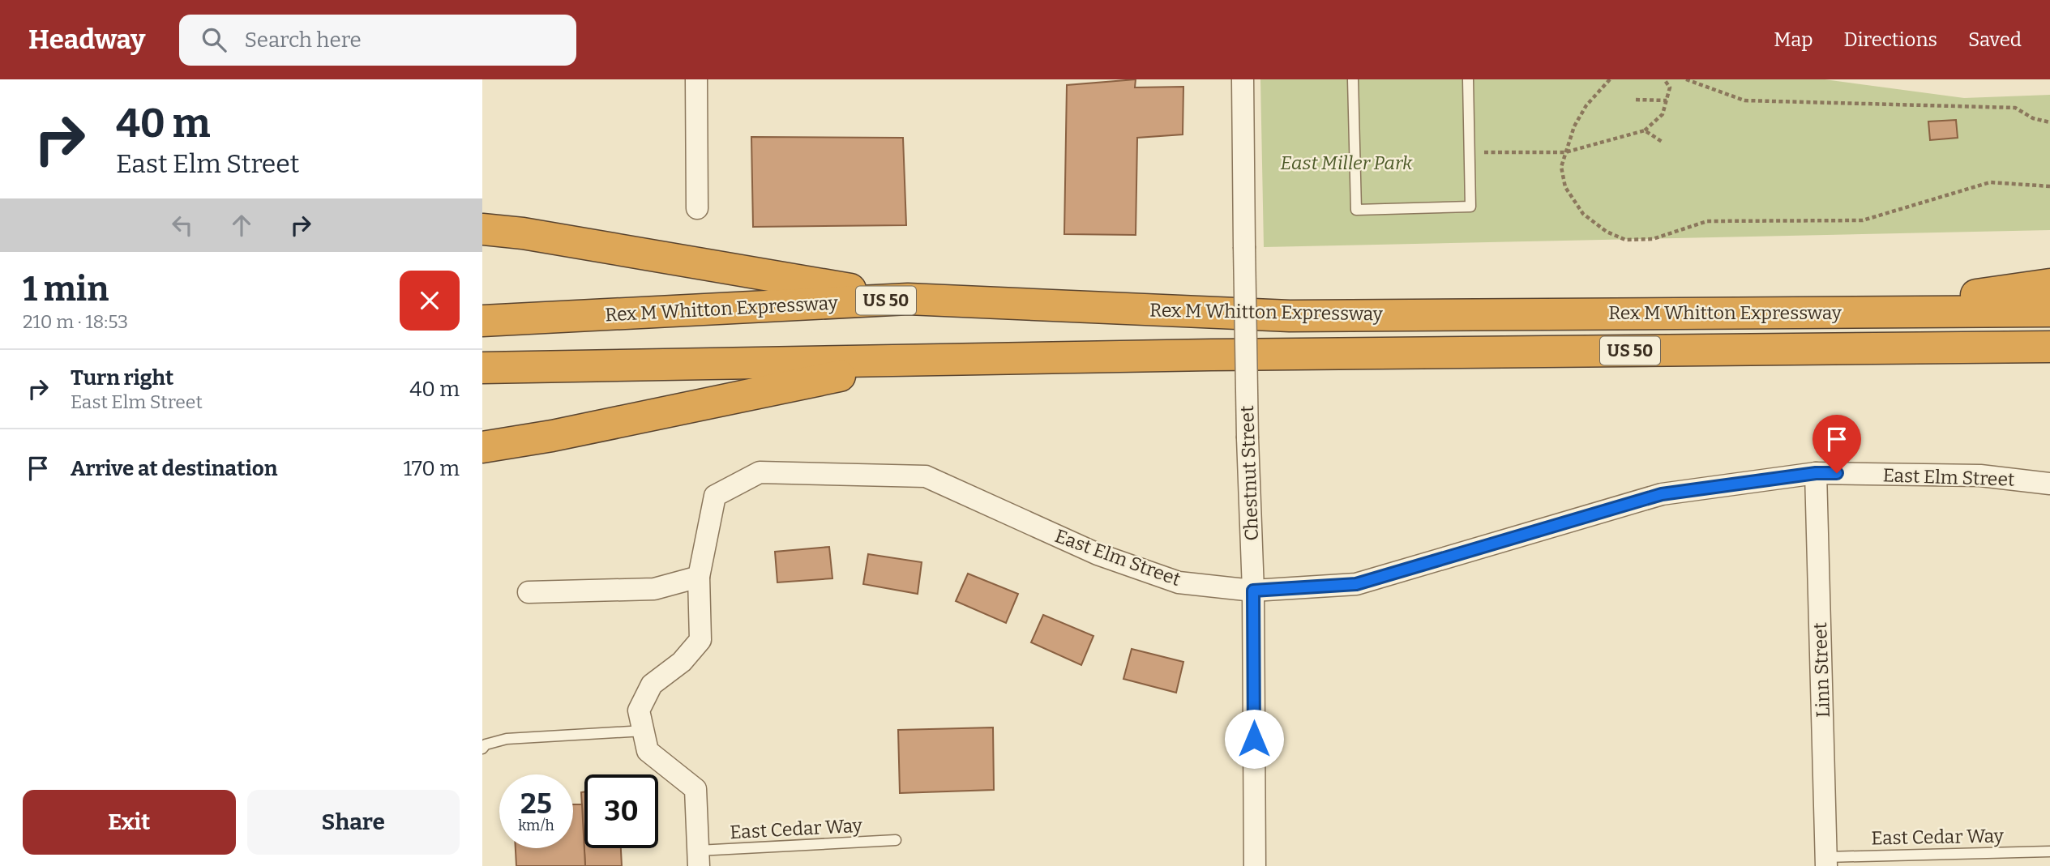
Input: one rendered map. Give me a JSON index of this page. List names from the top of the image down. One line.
{"streets":{"highway":["US 50","Rex M Whitton Expressway"],"street":["Chestnut Street","East Elm Street","Linn Street"],"lane":["East Cedar Way"]},"crossings":[["Chestnut Street","East Elm Street"],["East Elm Street","Linn Street"],["Linn Street","East Cedar Way"]],"parks":["East Miller Park"],"page":{"header":"Headway","search":"Search here","nav":["Map","Directions","Saved"],"turn":["40 m","East Elm Street"],"heading":["1 min","210 m · 18:53"],"list":[{"name":"Turn right","note":"East Elm Street","value":"40 m"},{"name":"Arrive at destination","value":"170 m"}],"speed":"25 km/h","limit":"30","buttons":["Exit","Share"]}}
